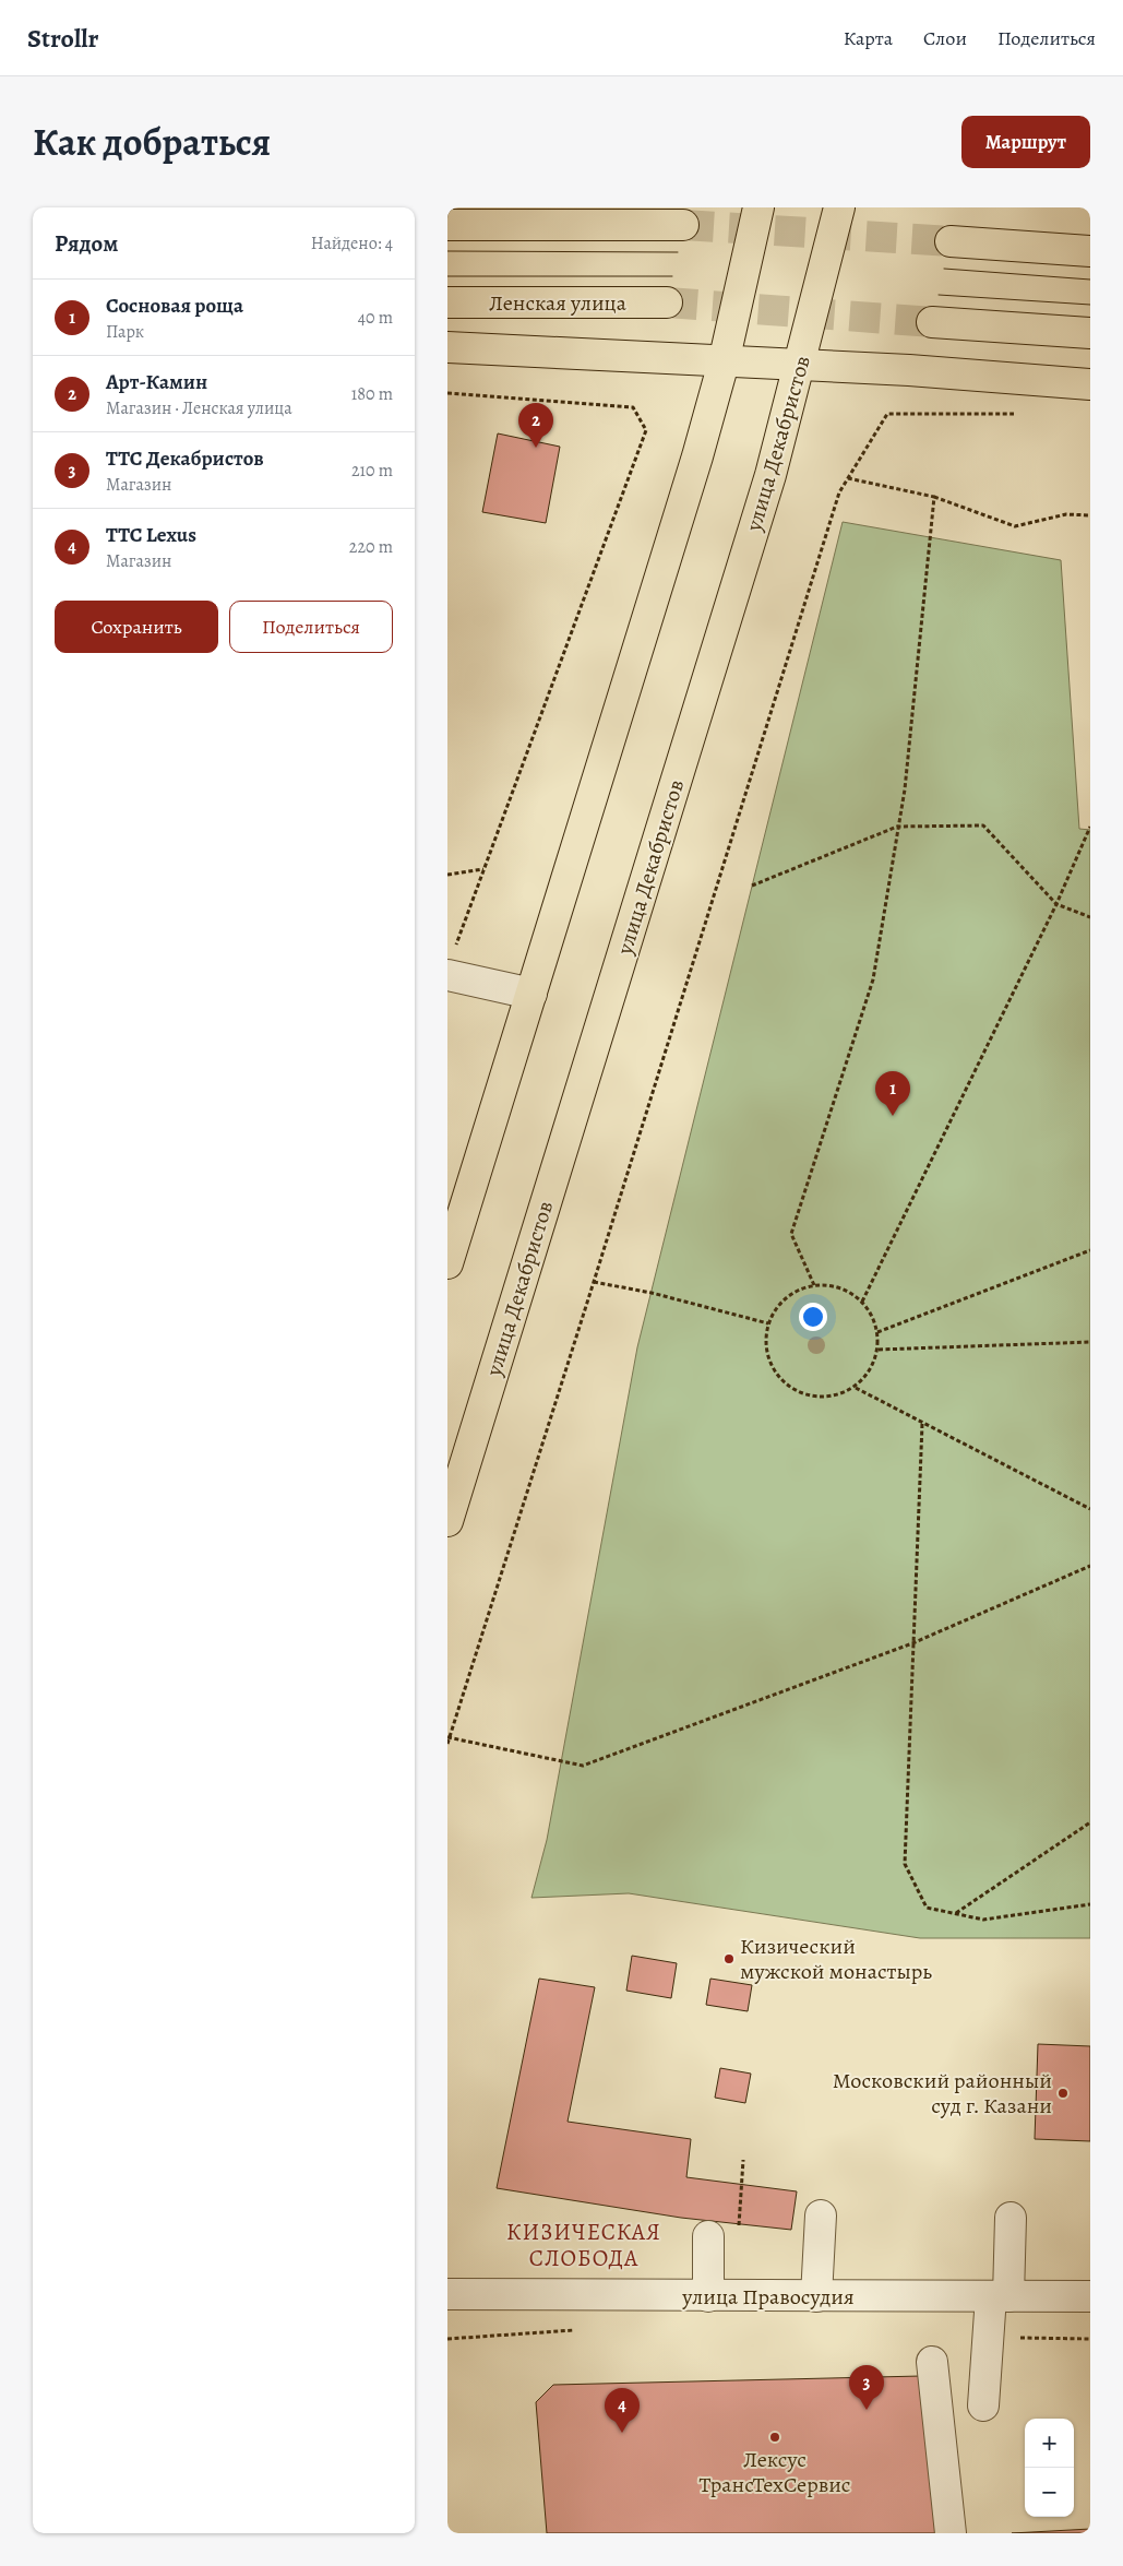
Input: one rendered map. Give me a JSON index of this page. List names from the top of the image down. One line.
{"streets":{"main road":["Ленская улица","улица Декабристов"],"street":["улица Правосудия"]},"districts":["КИЗИЧЕСКАЯ СЛОБОДА"],"places":["Кизический мужской монастырь","Московский районный суд г. Казани","Лексус ТрансТехСервис"],"page":{"header":"Strollr","nav":["Карта","Слои","Поделиться"],"title":"Как добраться","buttons":["Маршрут",["Сохранить","Поделиться"]],"heading":["Рядом","Найдено: 4"],"list":[{"mark":"1","name":"Сосновая роща","note":"Парк","value":"40 m"},{"mark":"2","name":"Арт-Камин","note":"Магазин · Ленская улица","value":"180 m"},{"mark":"3","name":"ТТС Декабристов","note":"Магазин","value":"210 m"},{"mark":"4","name":"ТТС Lexus","note":"Магазин","value":"220 m"}],"pins":["2","1","3","4"],"map_buttons":["+","−"]}}
